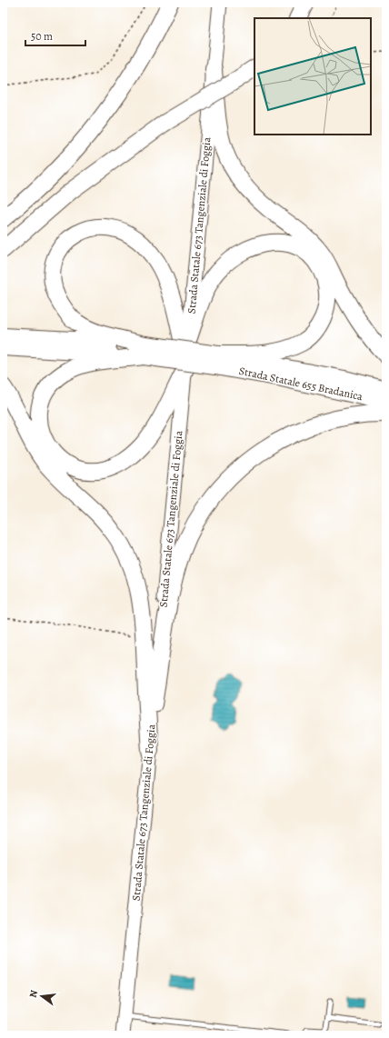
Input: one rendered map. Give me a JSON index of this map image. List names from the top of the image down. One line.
{"streets":{"highway":["Strada Statale 655 Bradanica"],"main road":["Strada Statale 673 Tangenziale di Foggia"]},"scale_bar":"50 m","north":"left"}
